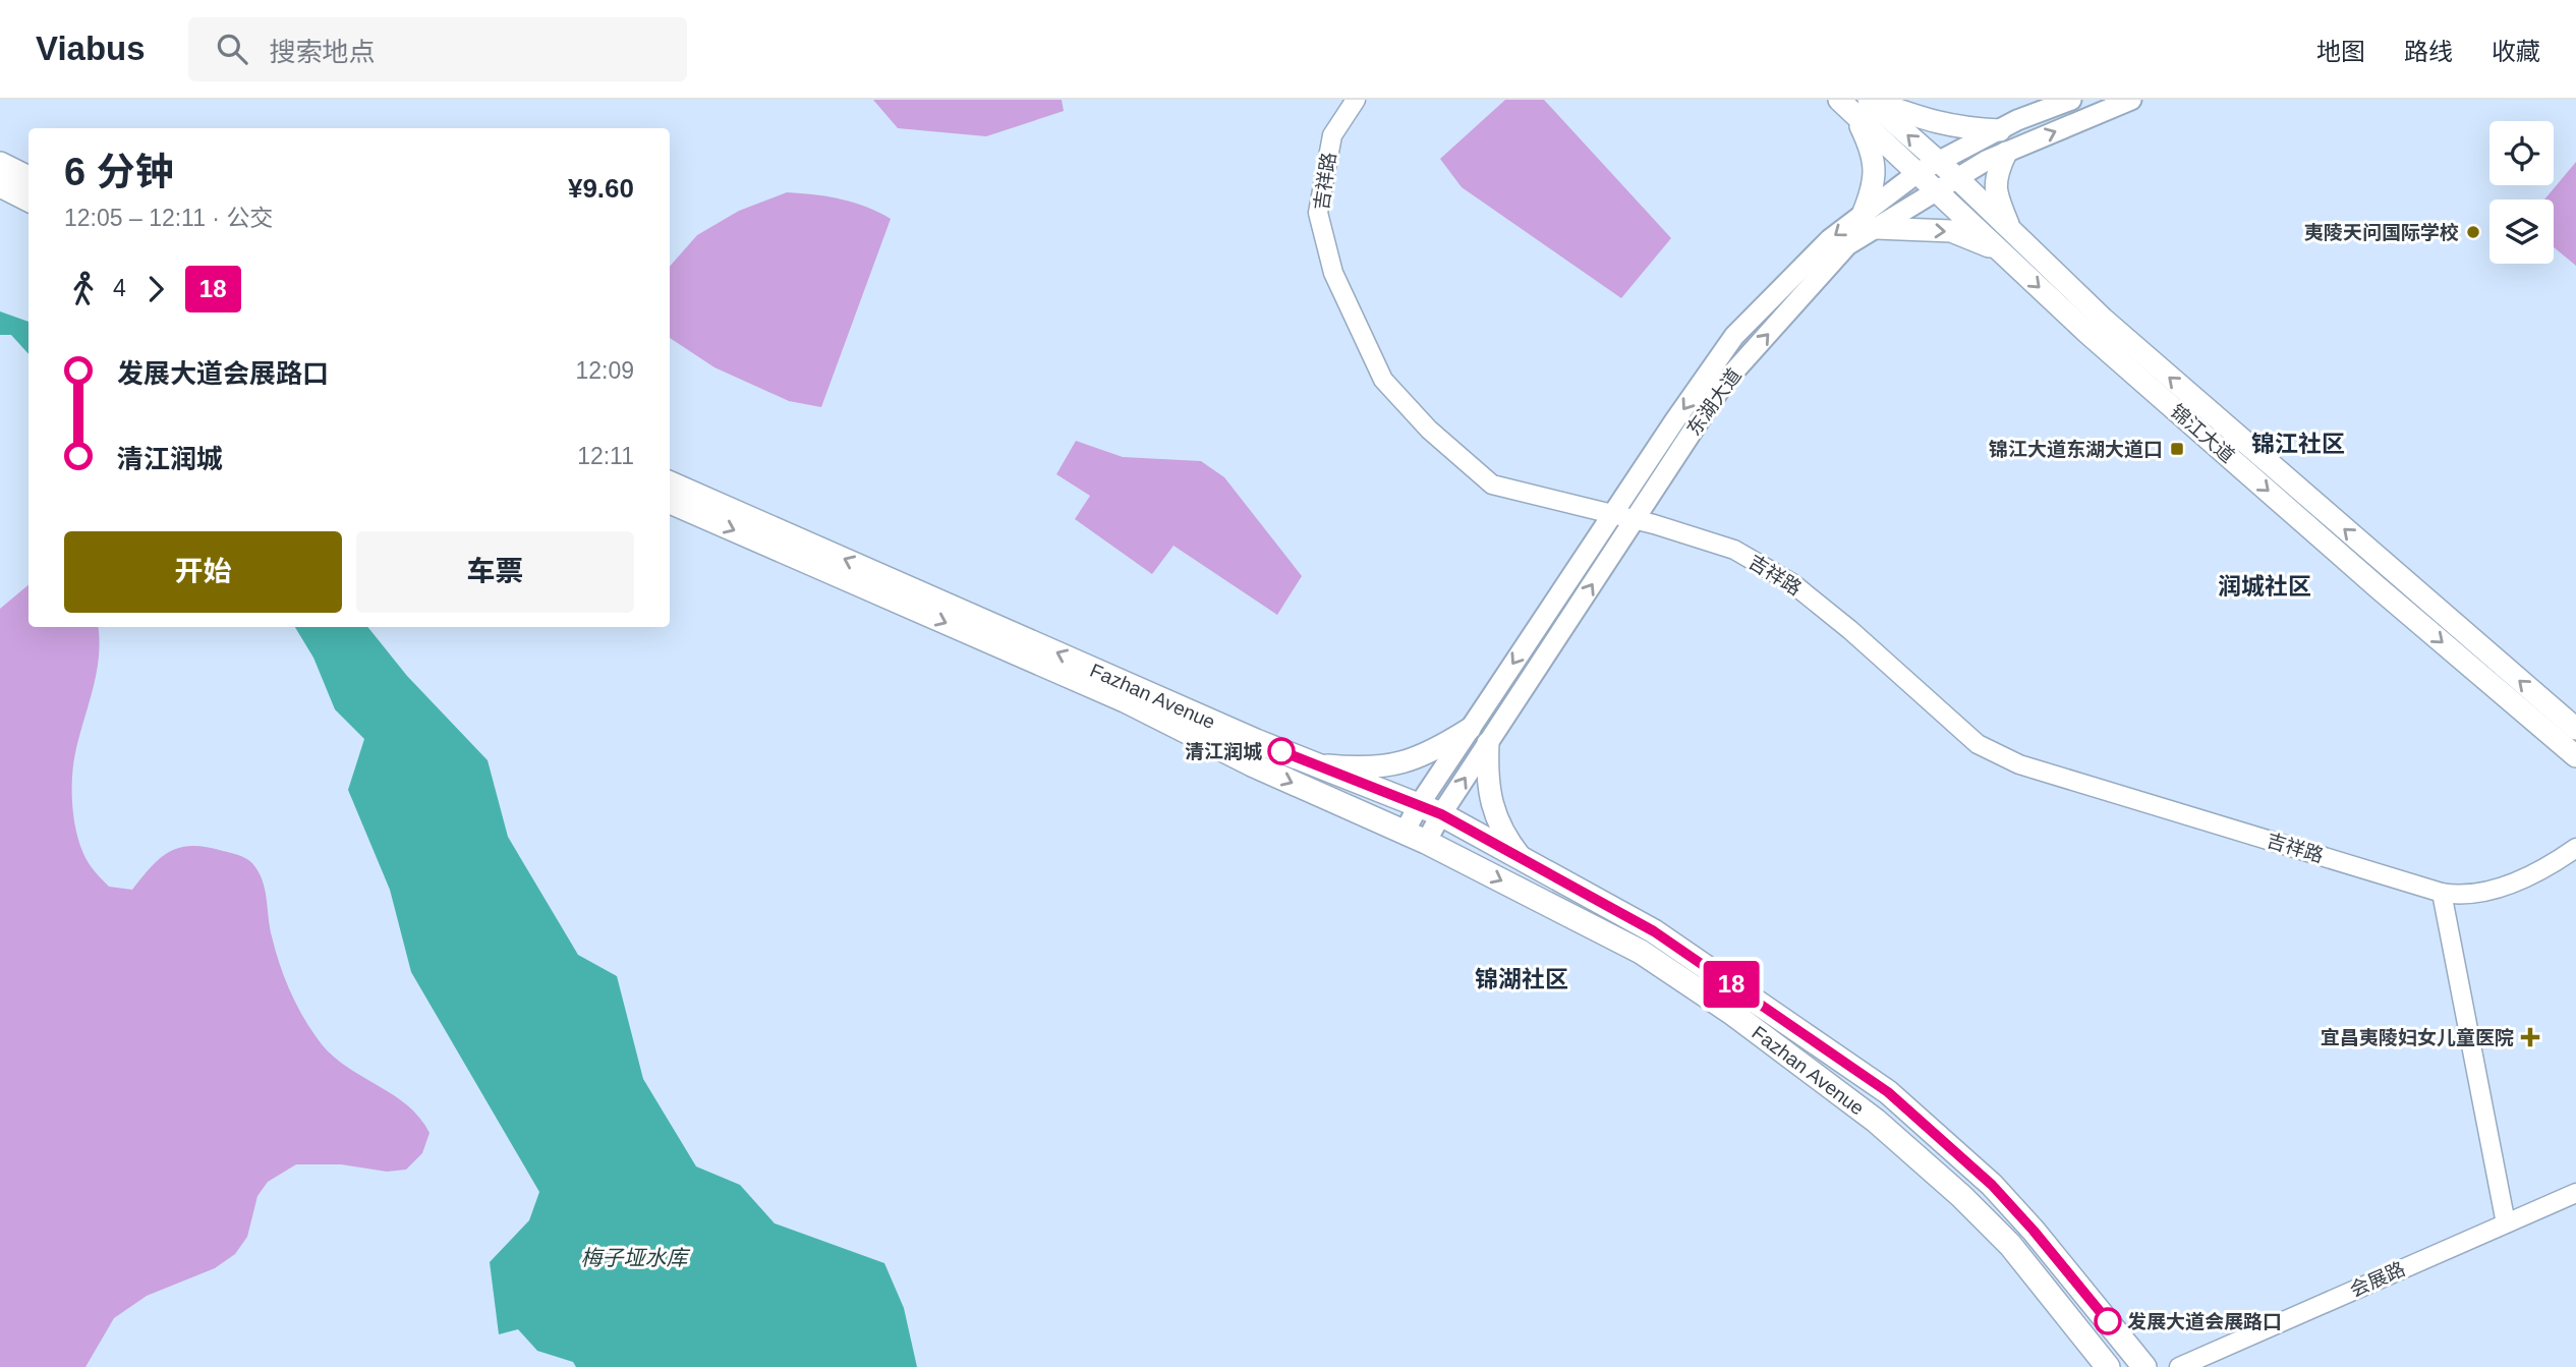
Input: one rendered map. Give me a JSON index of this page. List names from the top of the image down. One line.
{"streets":{"highway":["Fazhan Avenue"],"main road":["东湖大道","锦江大道"],"street":["吉祥路","会展路"]},"crossings":[["吉祥路","东湖大道"],["东湖大道","锦江大道"],["东湖大道","Fazhan Avenue"]],"districts":["锦江社区","润城社区","锦湖社区"],"water":["梅子垭水库"],"places":{"other":["夷陵天问国际学校","清江润城","发展大道会展路口"],"transit":["锦江大道东湖大道口"],"health":["宜昌夷陵妇女儿童医院"]},"lines":["bus line 18"],"page":{"header":"Viabus","search":"搜索地点","nav":["地图","路线","收藏"],"on_map":"18","heading":["6 分钟","12:05 – 12:11 · 公交","¥9.60"],"legs":["4","18"],"list":[{"name":"发展大道会展路口","value":"12:09"},{"name":"清江润城","value":"12:11"}],"buttons":["开始","车票"]}}
